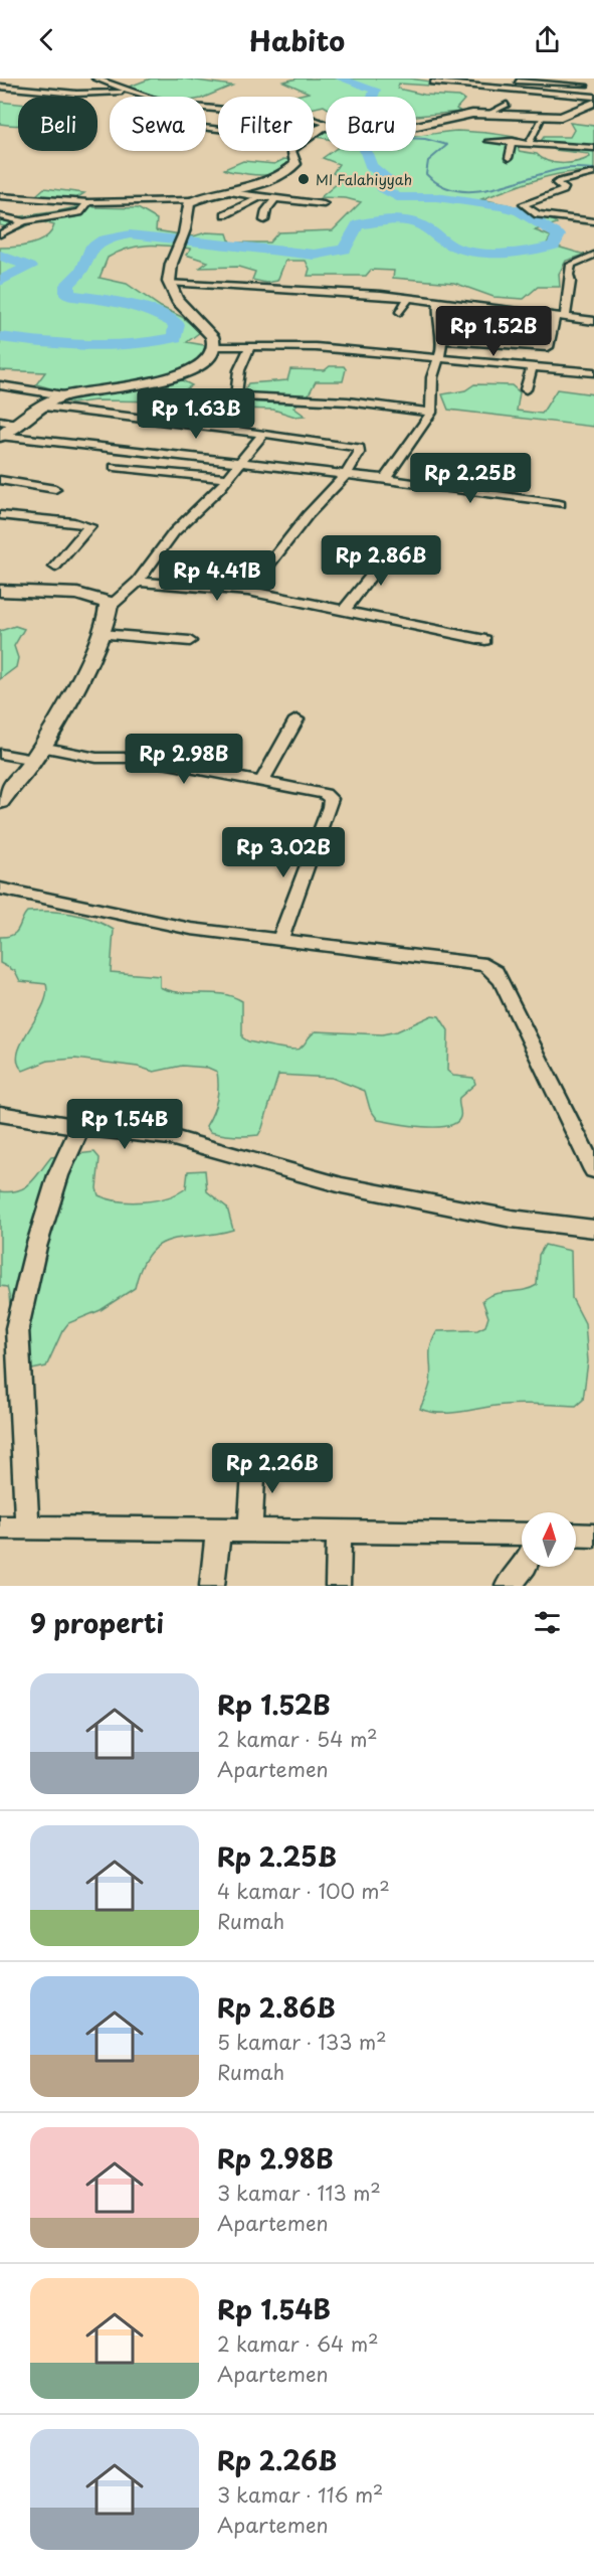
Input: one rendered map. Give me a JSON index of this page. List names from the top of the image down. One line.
{"places":["MI Falahiyyah"],"north":"top","page":{"header":"Habito","chip":["Beli","Sewa","Filter","Baru"],"price":["Rp 1.52B","Rp 1.63B","Rp 2.25B","Rp 2.86B","Rp 4.41B","Rp 2.98B","Rp 3.02B","Rp 1.54B","Rp 2.26B"],"heading":"9 properti","list":[{"name":"Rp 1.52B","note":"2 kamar · 54 m² · Apartemen"},{"name":"Rp 2.25B","note":"4 kamar · 100 m² · Rumah"},{"name":"Rp 2.86B","note":"5 kamar · 133 m² · Rumah"},{"name":"Rp 2.98B","note":"3 kamar · 113 m² · Apartemen"},{"name":"Rp 1.54B","note":"2 kamar · 64 m² · Apartemen"},{"name":"Rp 2.26B","note":"3 kamar · 116 m² · Apartemen"}]}}
